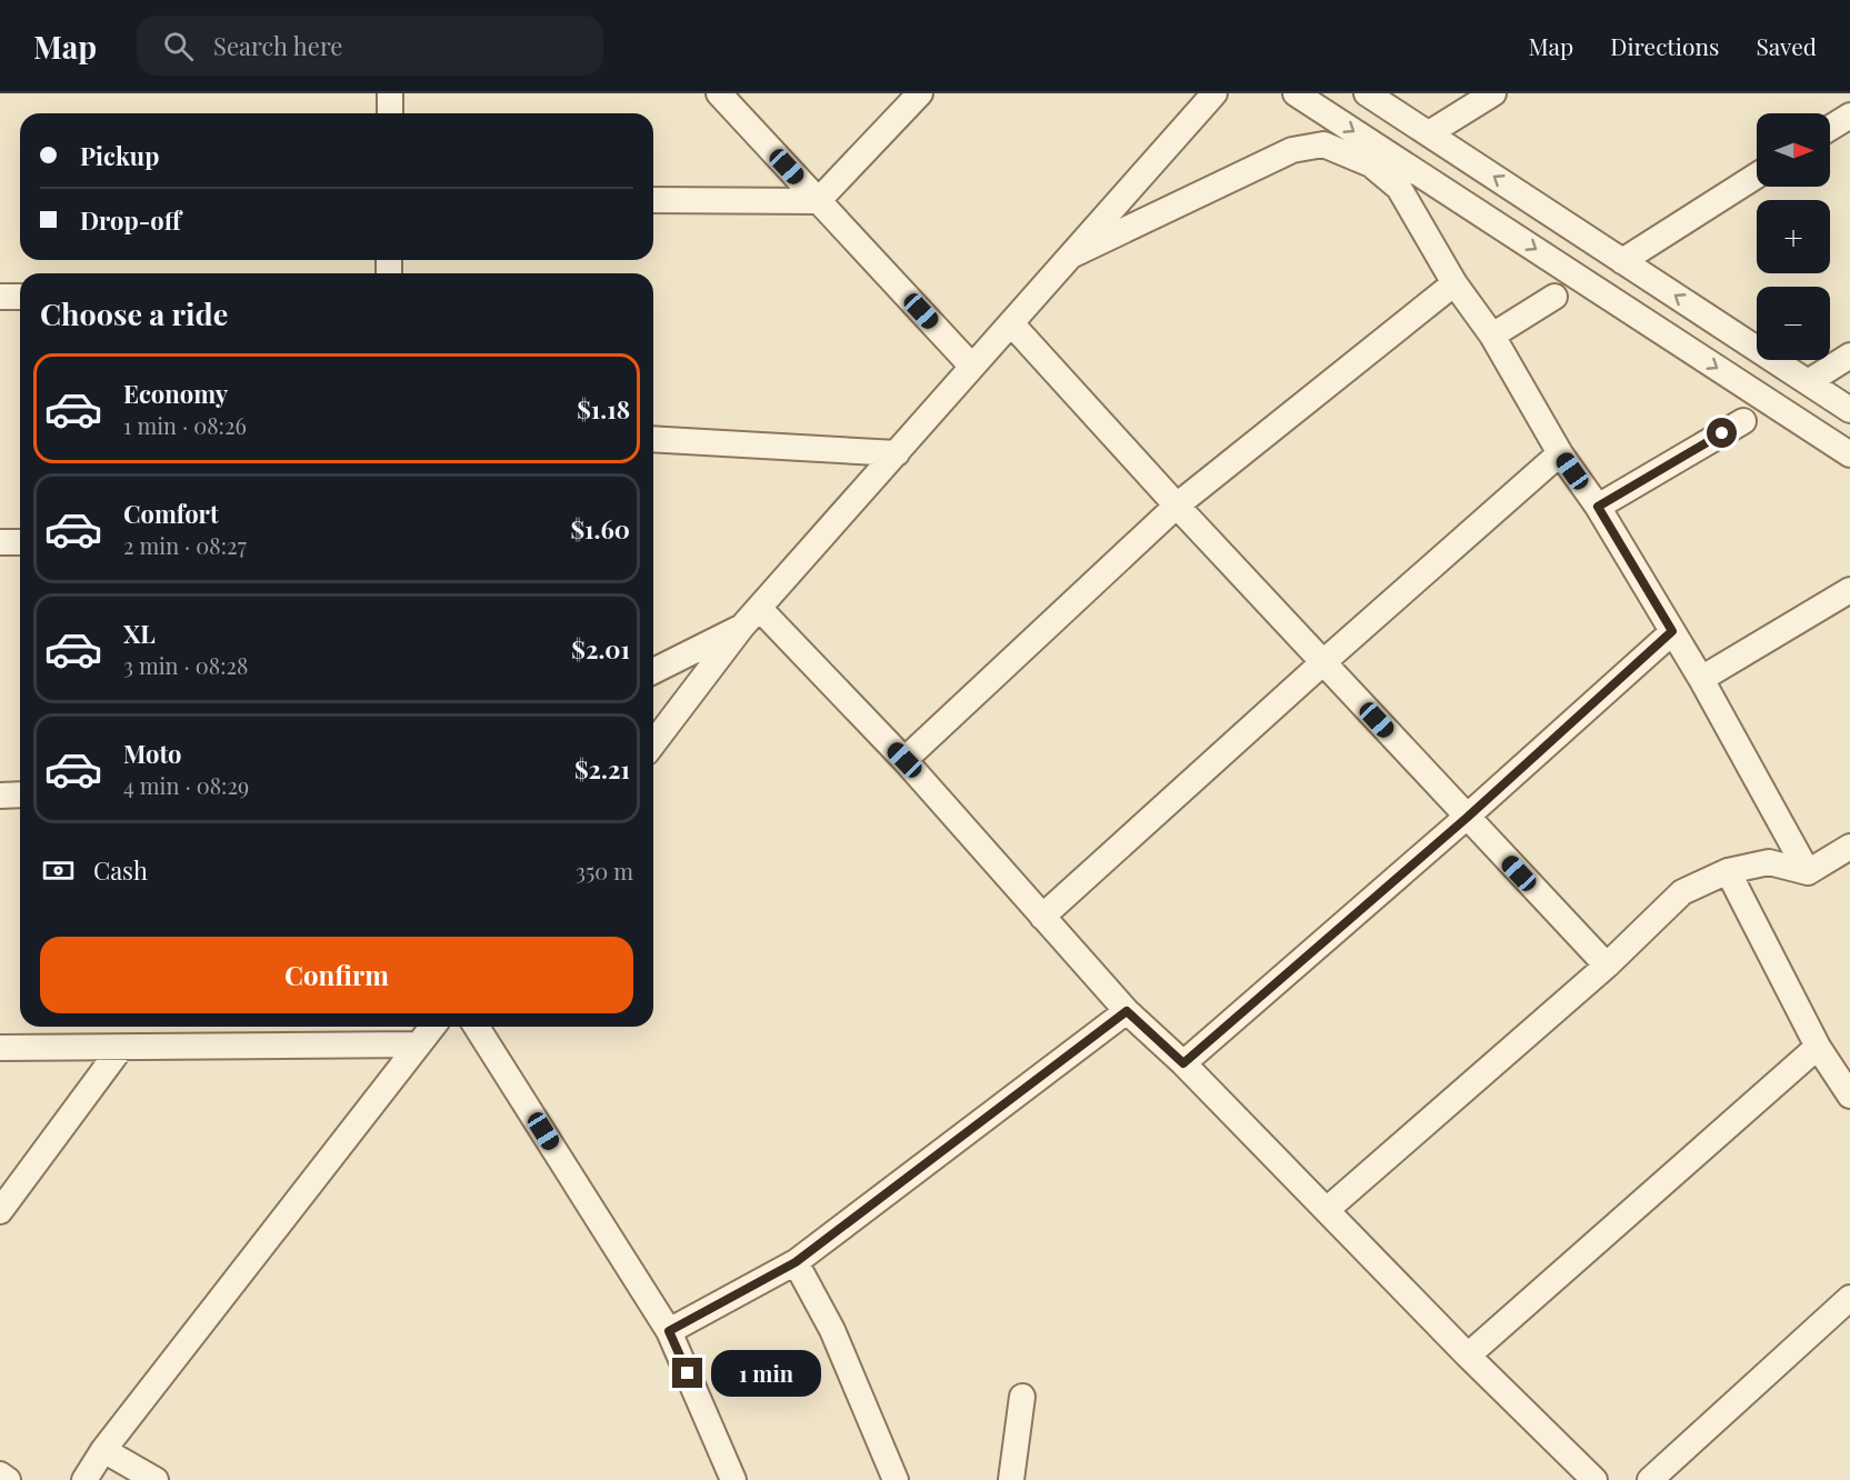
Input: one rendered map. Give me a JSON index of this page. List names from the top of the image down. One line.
{"north":"right","page":{"header":"Map","search":"Search here","nav":["Map","Directions","Saved"],"map_buttons":["+","−"],"banner":["Pickup","Drop-off"],"heading":"Choose a ride","list":[{"name":"Economy","note":"1 min · 08:26","value":"$1.18"},{"name":"Comfort","note":"2 min · 08:27","value":"$1.60"},{"name":"XL","note":"3 min · 08:28","value":"$2.01"},{"name":"Moto","note":"4 min · 08:29","value":"$2.21"}],"pay":["Cash","350 m"],"buttons":"Confirm","bubble":"1 min"}}
